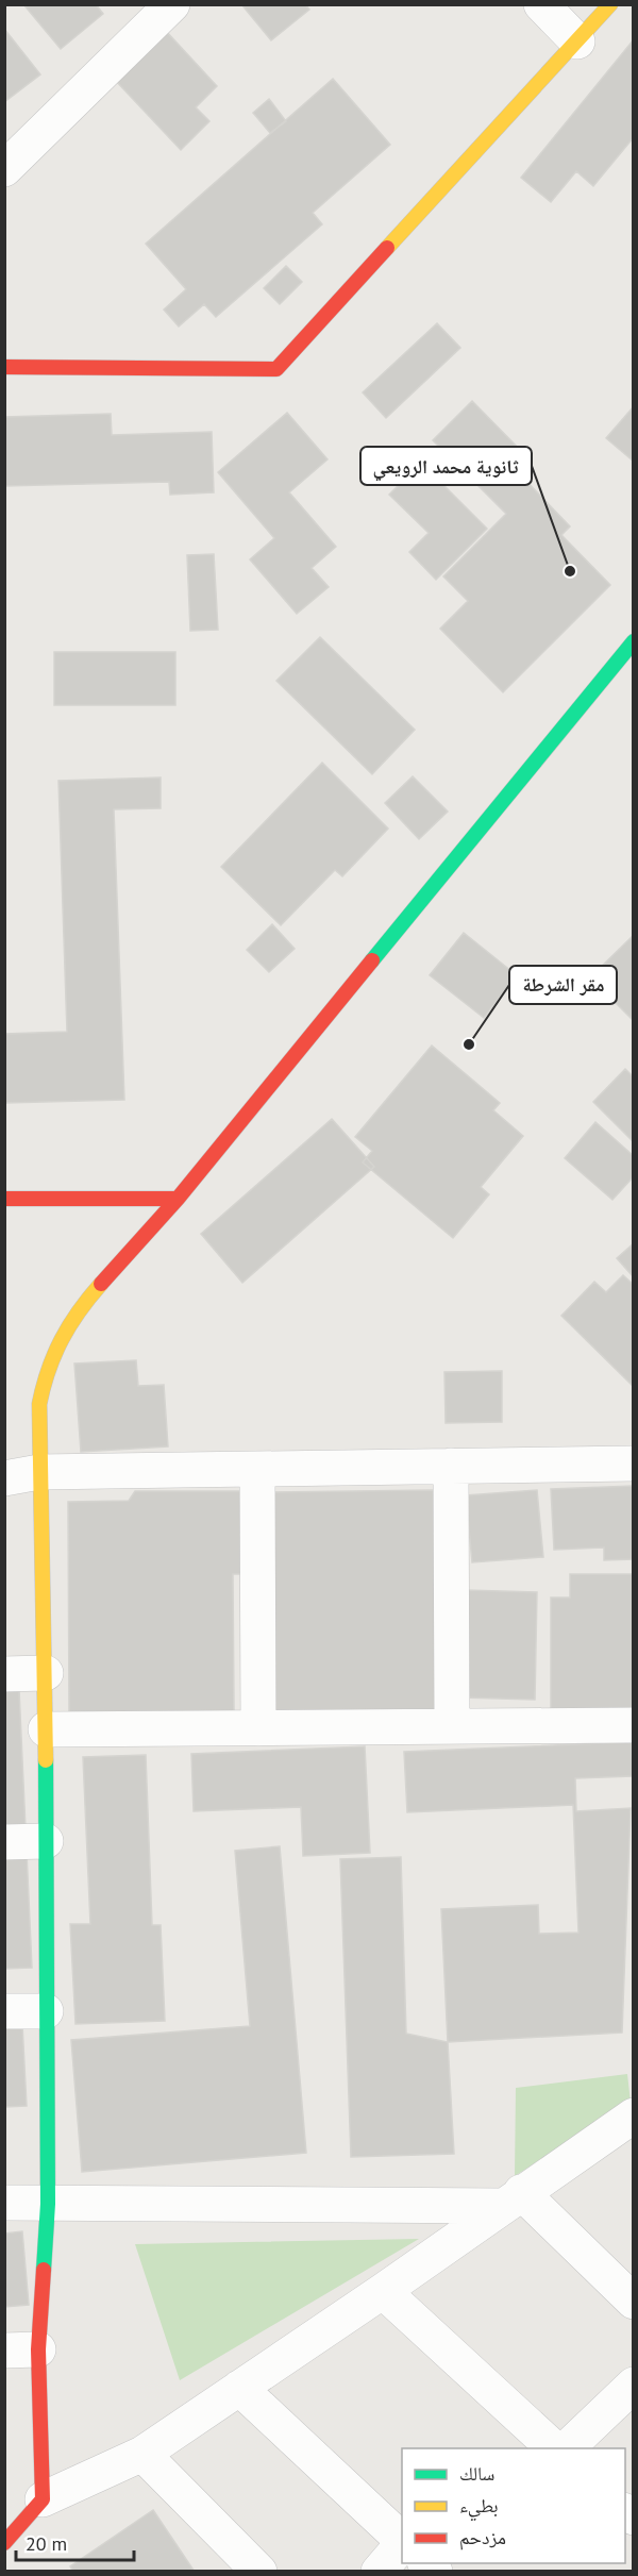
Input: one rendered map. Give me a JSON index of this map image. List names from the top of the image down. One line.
{"places":["ثانوية محمد الرويعي","مقر الشرطة"],"legend":["سالك","بطيء","مزدحم"],"scale_bar":"20 m"}
